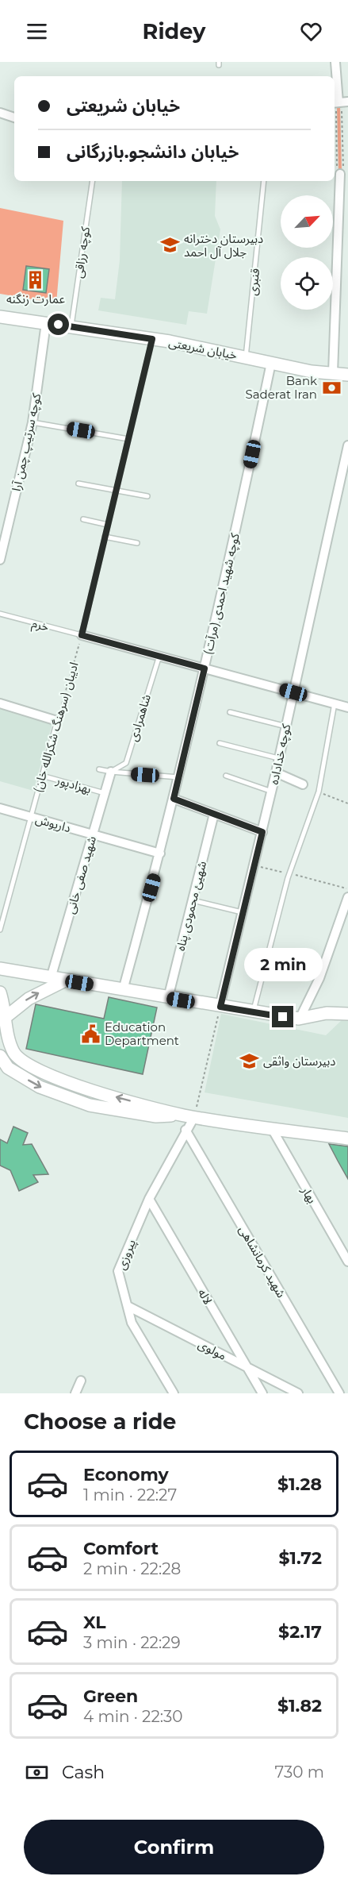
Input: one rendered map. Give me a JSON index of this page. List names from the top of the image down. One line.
{"streets":{"main road":["خیابان شریعتی"],"street":["کوچه سرتیپ چمن آرا","کوچه شهید احمدی (مرآت)","کوچه خداداده","داریوش","شهید صفی خانی","شهیئ محمودی پناه","بهار","پیروزی","شهید کرمانشاهی","لاله","مولوی"],"lane":["کوچه رزاقی","قنبری","خرم","شاهمرادی","ادیبان (سرهنگ شکرالله خان)","بهزادپور"]},"crossings":[["کوچه رزاقی","خیابان شریعتی"],["قنبری","خیابان شریعتی"],["خیابان شریعتی","کوچه سرتیپ چمن آرا"],["خیابان شریعتی","کوچه شهید احمدی (مرآت)"],["کوچه شهید احمدی (مرآت)","داریوش"],["خرم","ادیبان (سرهنگ شکرالله خان)"],["شاهمرادی","شهید صفی خانی"],["ادیبان (سرهنگ شکرالله خان)","بهزادپور"],["ادیبان (سرهنگ شکرالله خان)","داریوش"],["بهزادپور","شهید صفی خانی"],["داریوش","شهید صفی خانی"],["پیروزی","شهید کرمانشاهی"],["پیروزی","لاله"],["پیروزی","مولوی"],["لاله","مولوی"]],"places":{"school or university":["دبیرستان دخترانه جلال آل احمد","دبیرستان واثقی"],"building":["عمارت زنگنه"],"bank":["Bank Saderat Iran"],"public building":["Education Department"]},"north":"top right","page":{"header":"Ridey","banner":["خیابان شریعتی","خیابان دانشجو.بازرگانی"],"bubble":"2 min","heading":"Choose a ride","list":[{"name":"Economy","note":"1 min · 22:27","value":"$1.28"},{"name":"Comfort","note":"2 min · 22:28","value":"$1.72"},{"name":"XL","note":"3 min · 22:29","value":"$2.17"},{"name":"Green","note":"4 min · 22:30","value":"$1.82"}],"pay":["Cash","730 m"],"buttons":"Confirm"}}
